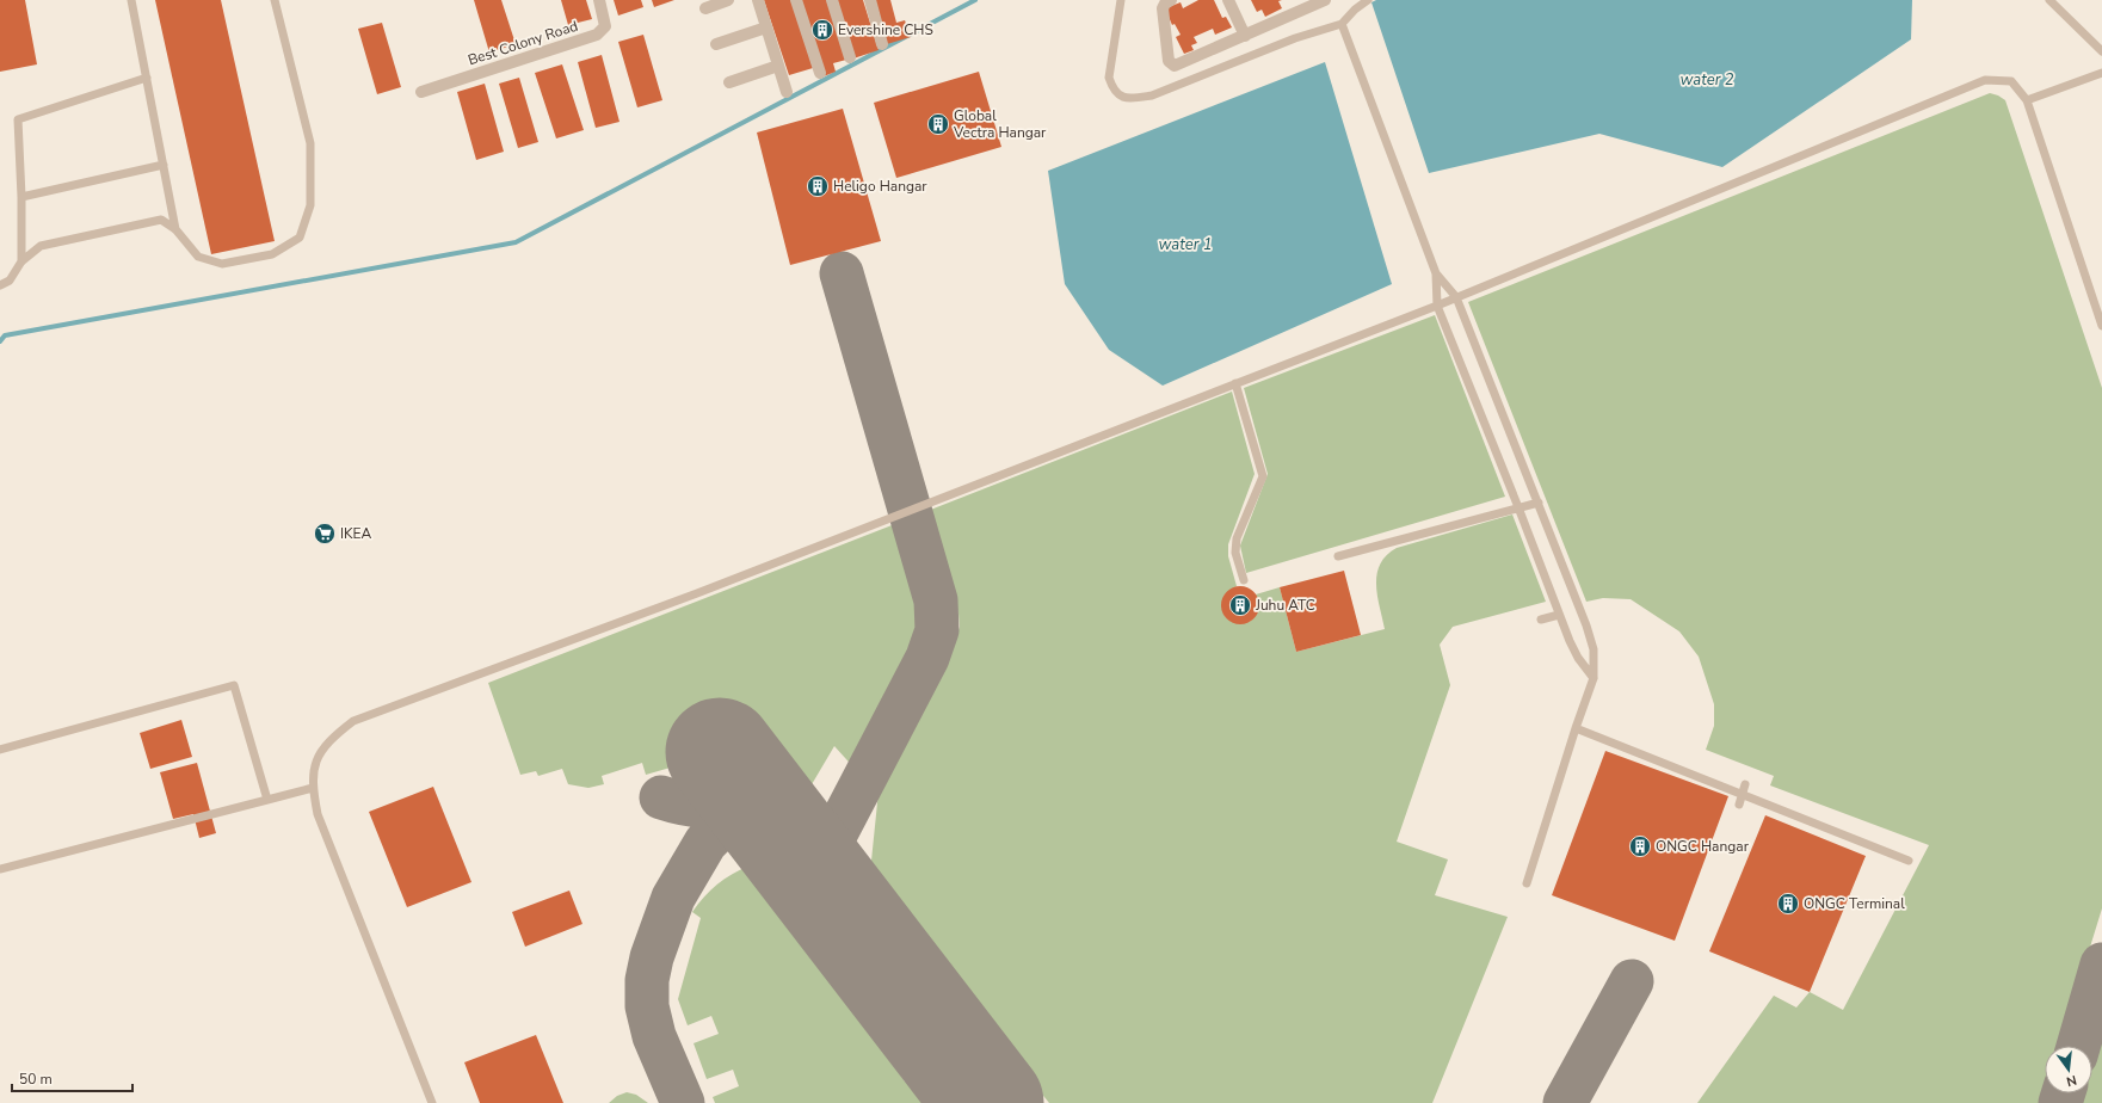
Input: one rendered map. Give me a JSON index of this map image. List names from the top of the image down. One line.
{"streets":{"street":["Best Colony Road"]},"water":["water 2","water 1"],"places":{"building":["Evershine CHS","Global Vectra Hangar","Heligo Hangar","Juhu ATC","ONGC Hangar","ONGC Terminal"],"supermarket":["IKEA"]},"scale_bar":"50 m","north":"bottom"}
